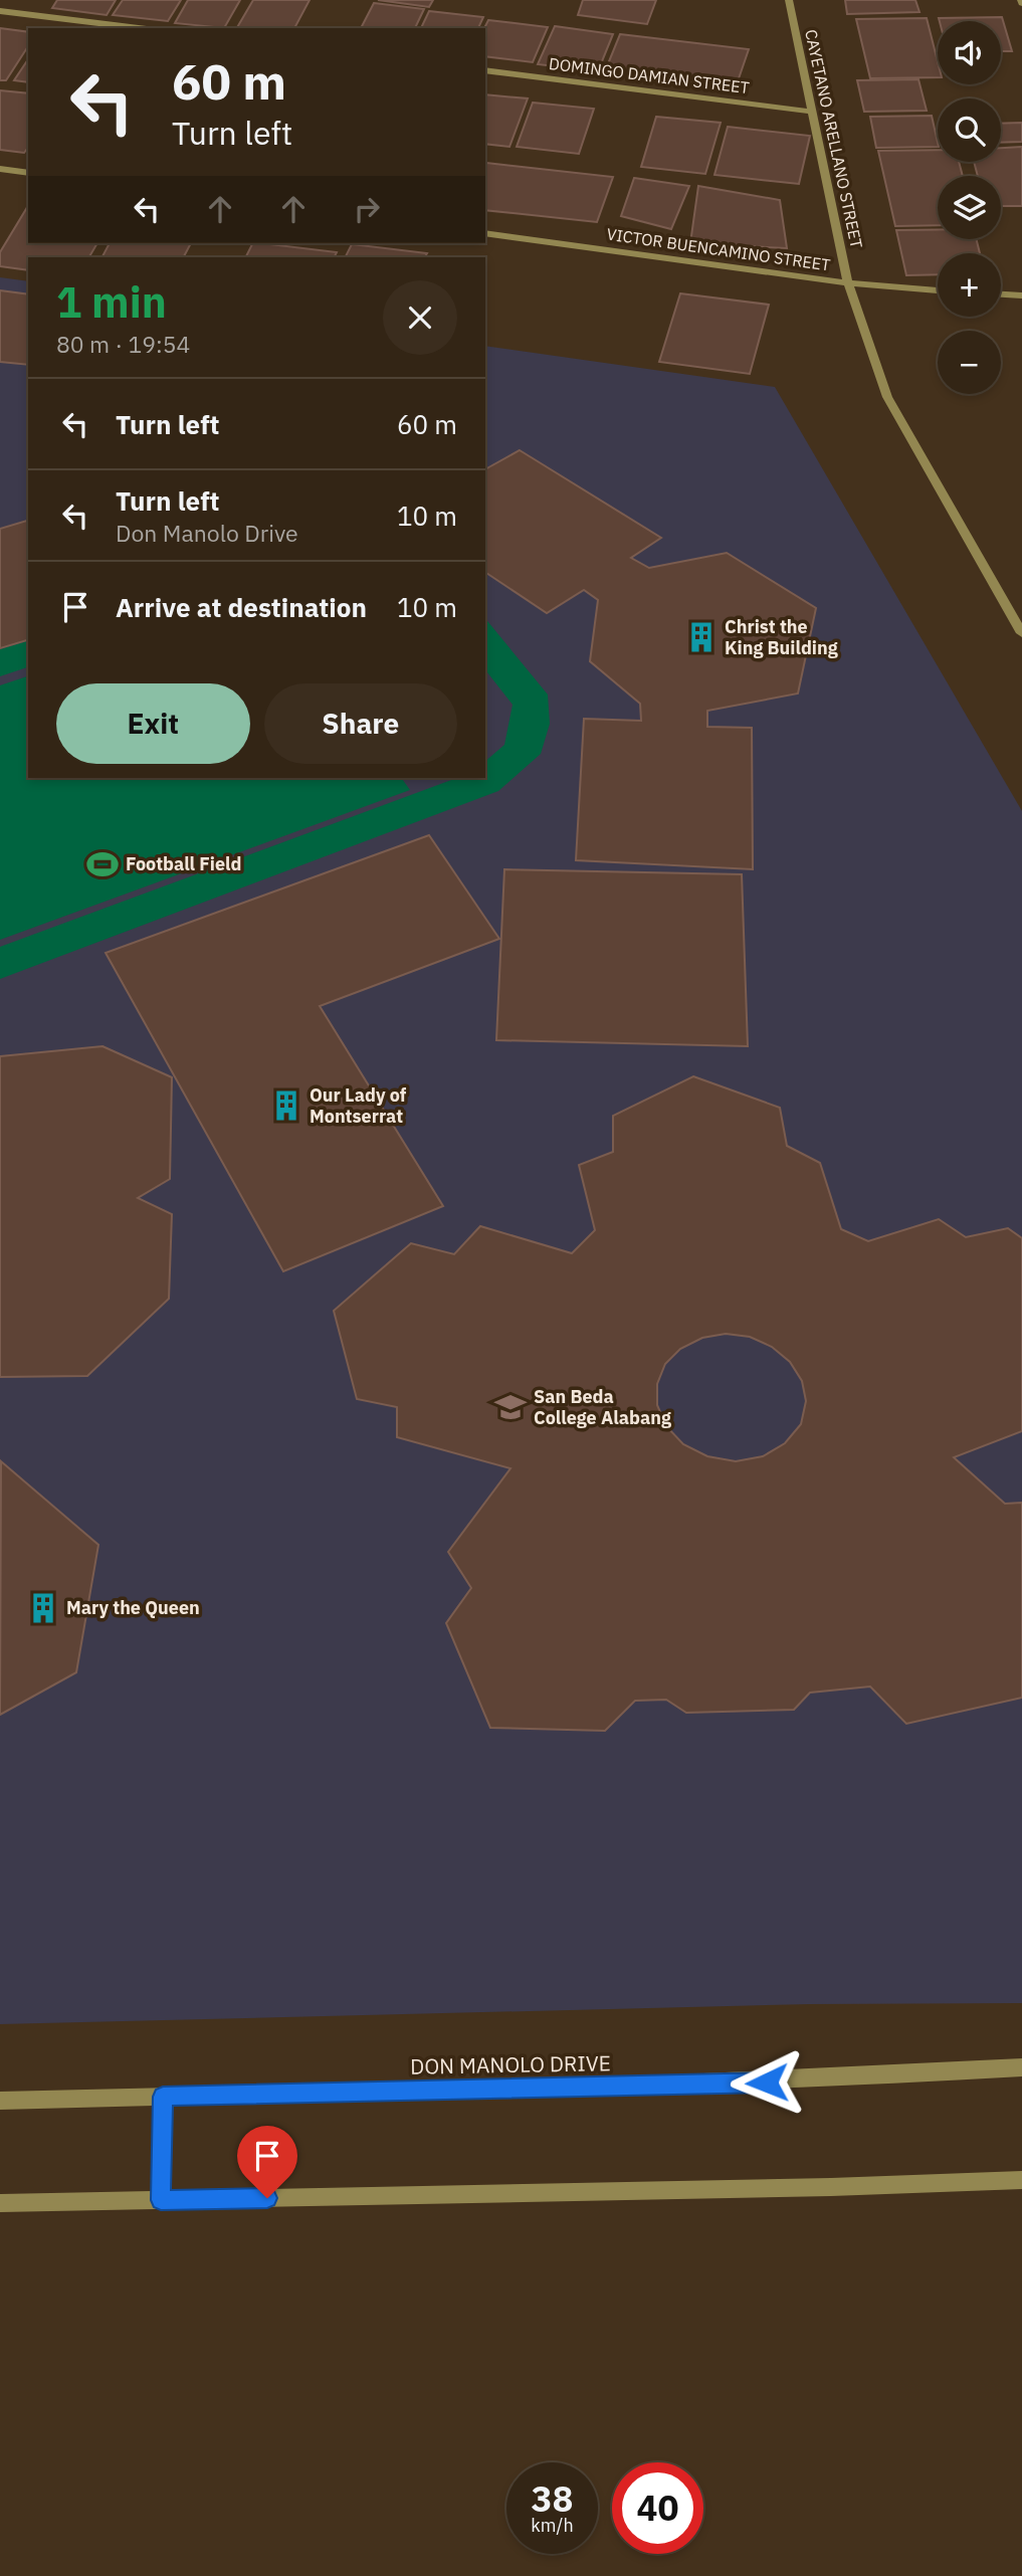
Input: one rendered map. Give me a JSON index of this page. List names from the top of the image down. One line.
{"streets":{"street":["DOMINGO DAMIAN STREET","CAYETANO ARELLANO STREET","VICTOR BUENCAMINO STREET","DON MANOLO DRIVE"]},"crossings":[["DOMINGO DAMIAN STREET","CAYETANO ARELLANO STREET"],["CAYETANO ARELLANO STREET","VICTOR BUENCAMINO STREET"]],"places":{"building":["Christ the King Building","Our Lady of Montserrat","Mary the Queen"],"sports":["Football Field"],"school or university":["San Beda College Alabang"]},"page":{"map_buttons":["+","−"],"turn":["60 m","Turn left"],"heading":["1 min","80 m · 19:54"],"list":[{"name":"Turn left","value":"60 m"},{"name":"Turn left","note":"Don Manolo Drive","value":"10 m"},{"name":"Arrive at destination","value":"10 m"}],"buttons":["Exit","Share"],"speed":"38 km/h","limit":"40"}}
